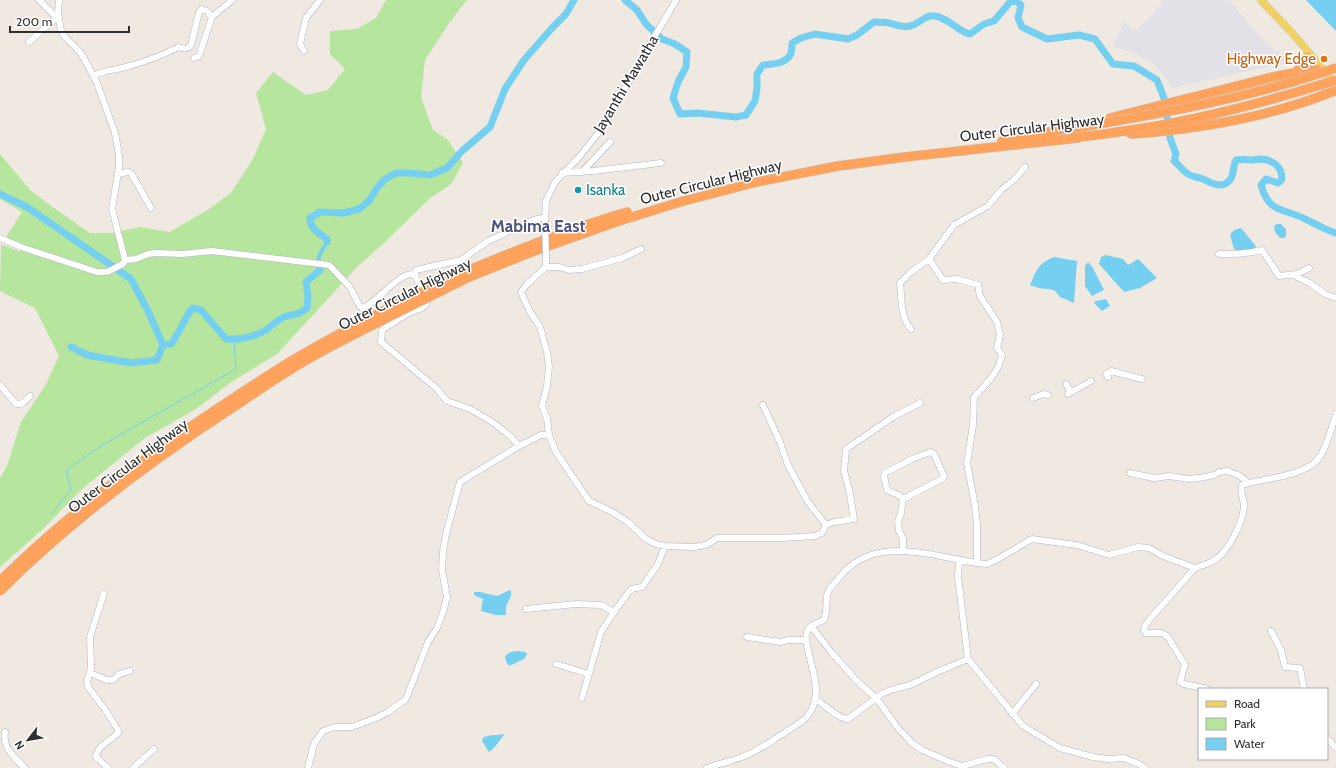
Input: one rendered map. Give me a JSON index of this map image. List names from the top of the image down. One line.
{"streets":{"highway":["Outer Circular Highway"],"street":["Jayanthi Mawatha"]},"districts":["Mabima East"],"places":["Highway Edge","Isanka"],"legend":["Road","Park","Water"],"scale_bar":"200 m","north":"bottom left"}
